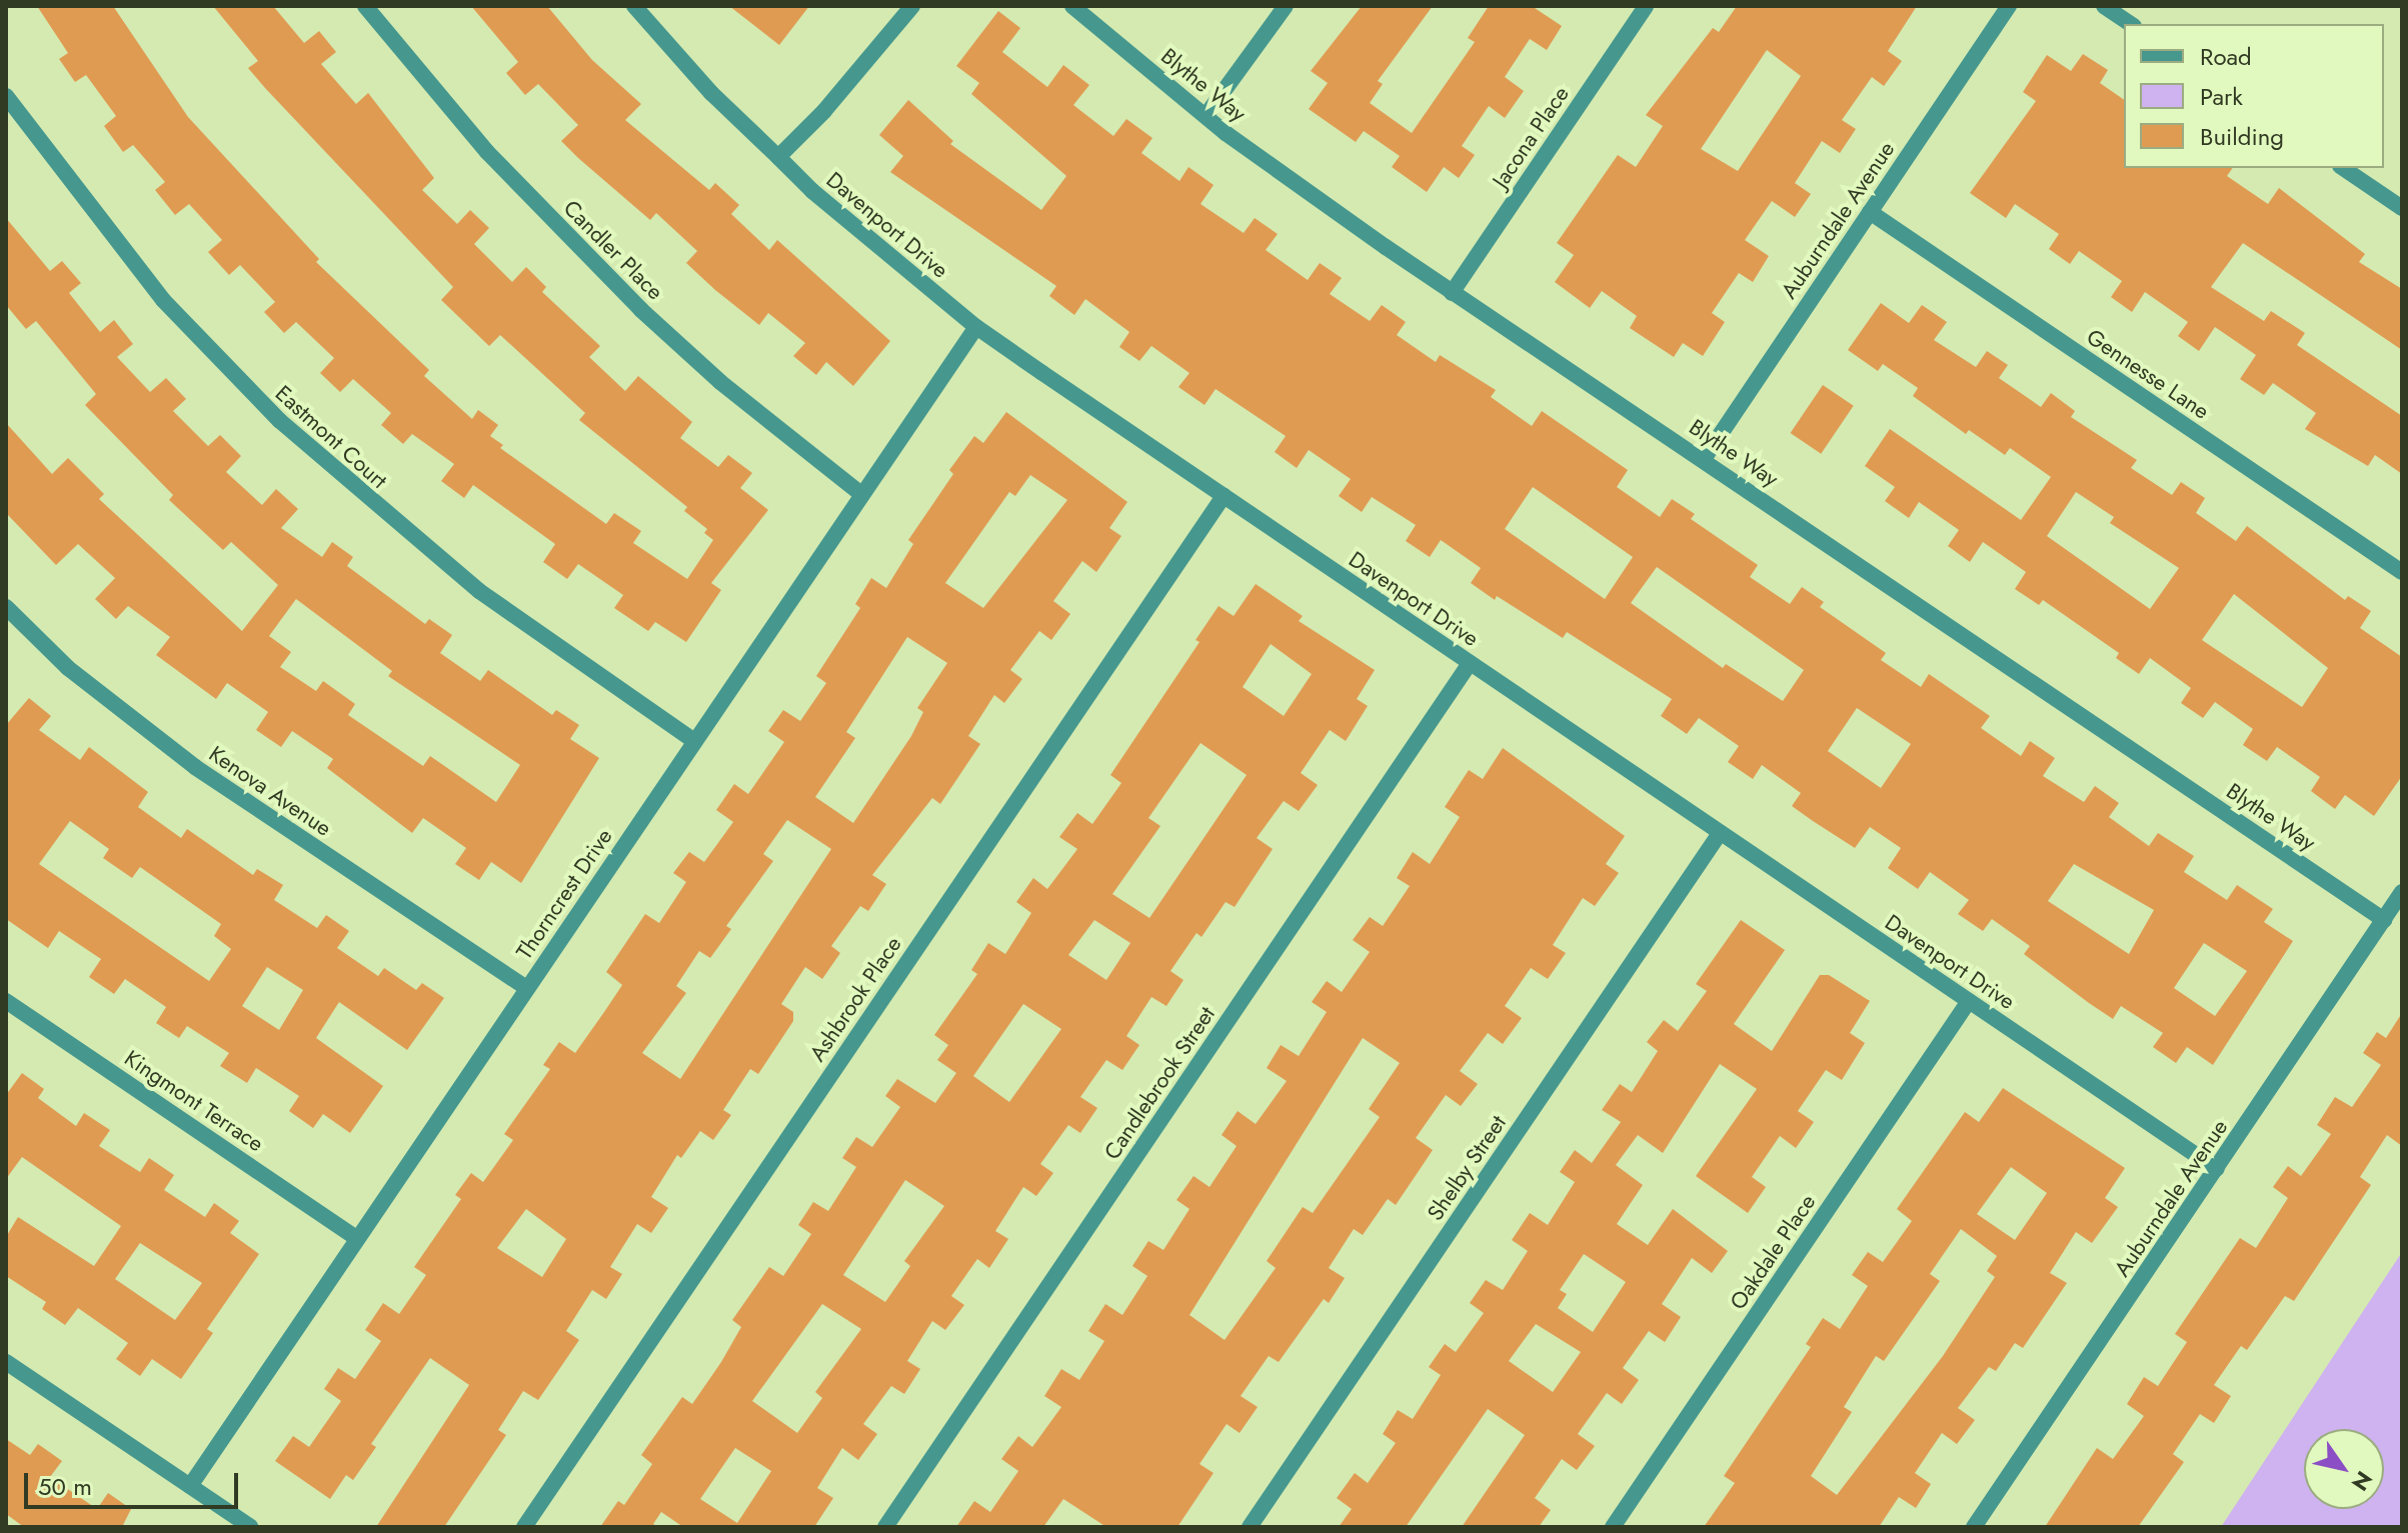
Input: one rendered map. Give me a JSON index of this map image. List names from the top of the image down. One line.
{"streets":{"street":["Blythe Way","Jacona Place","Auburndale Avenue","Davenport Drive","Candler Place","Gennesse Lane","Eastmont Court","Kenova Avenue","Thorncrest Drive","Ashbrook Place","Candlebrook Street","Kingmont Terrace","Shelby Street","Oakdale Place"]},"crossings":[["Blythe Way","Jacona Place"],["Blythe Way","Auburndale Avenue"],["Auburndale Avenue","Davenport Drive"],["Auburndale Avenue","Gennesse Lane"],["Davenport Drive","Thorncrest Drive"],["Davenport Drive","Ashbrook Place"],["Davenport Drive","Candlebrook Street"],["Davenport Drive","Shelby Street"],["Davenport Drive","Oakdale Place"],["Candler Place","Thorncrest Drive"],["Eastmont Court","Thorncrest Drive"],["Kenova Avenue","Thorncrest Drive"],["Thorncrest Drive","Kingmont Terrace"]],"legend":["Road","Park","Building"],"scale_bar":"50 m","north":"bottom right"}
